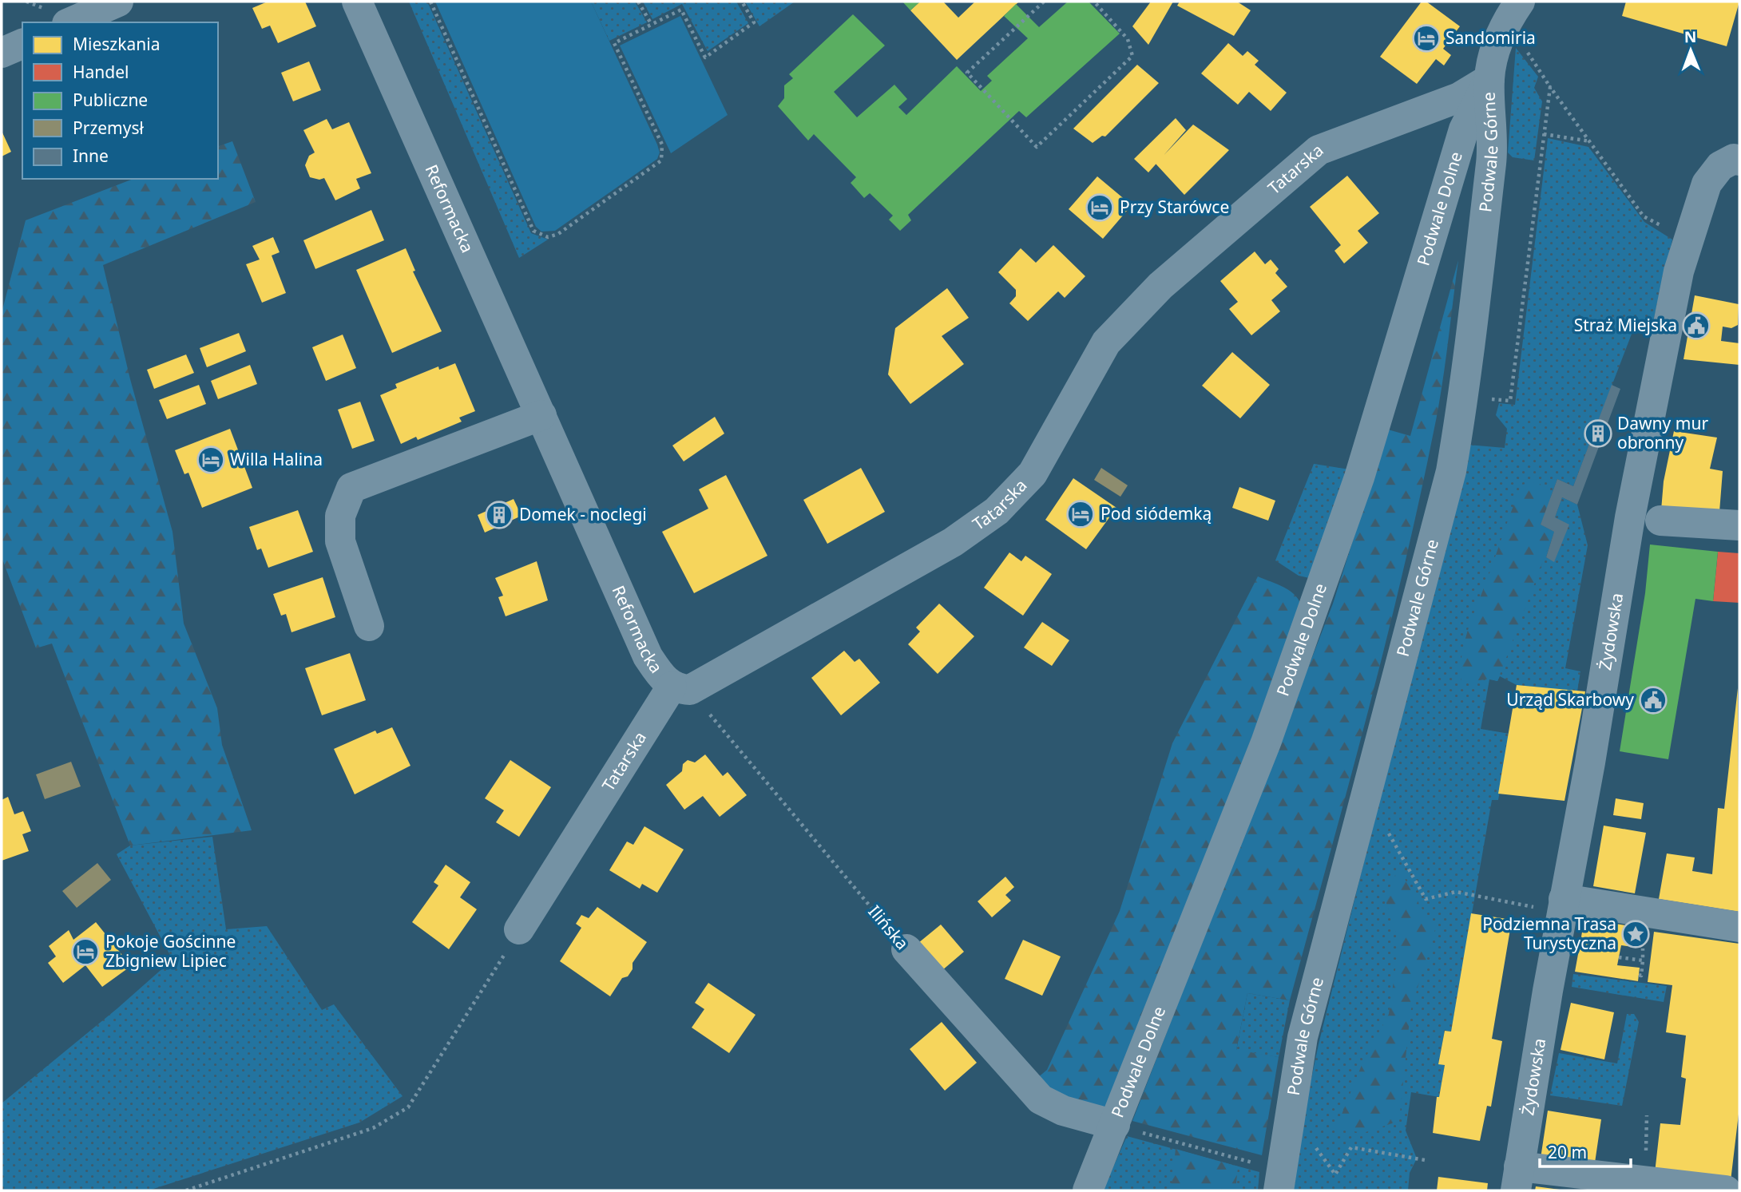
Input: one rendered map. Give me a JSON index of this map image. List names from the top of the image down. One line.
{"streets":{"street":["Podwale Górne","Tatarska","Reformacka","Podwale Dolne","Żydowska","Ilińska"]},"crossings":[["Podwale Górne","Tatarska"],["Podwale Górne","Podwale Dolne"],["Tatarska","Reformacka"],["Tatarska","Podwale Dolne"],["Tatarska","Ilińska"],["Reformacka","Ilińska"],["Podwale Dolne","Ilińska"]],"places":{"hotel":["Sandomiria","Przy Starówce","Willa Halina","Pod siódemką","Pokoje Gościnne Zbigniew Lipiec"],"public building":["Straż Miejska","Urząd Skarbowy"],"building":["Dawny mur obronny","Domek - noclegi"],"place":["Podziemna Trasa Turystyczna"]},"legend":["Mieszkania","Handel","Publiczne","Przemysł","Inne"],"scale_bar":"20 m","north":"top"}
